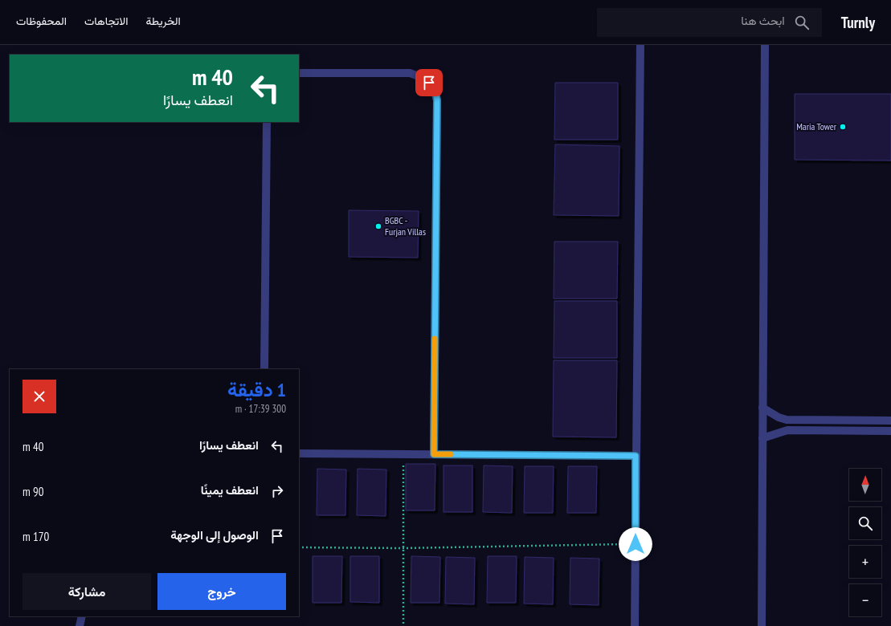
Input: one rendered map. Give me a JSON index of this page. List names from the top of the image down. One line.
{"places":["Maria Tower","BGBC - Furjan Villas"],"north":"top","page":{"header":"Turnly","search":"ابحث هنا","nav":["الخريطة","الاتجاهات","المحفوظات"],"turn":["40 m","انعطف يسارًا"],"heading":["1 دقيقة","300 m · 17:39"],"list":[{"name":"انعطف يسارًا","value":"40 m"},{"name":"انعطف يمينًا","value":"90 m"},{"name":"الوصول إلى الوجهة","value":"170 m"}],"map_buttons":["+","−"],"buttons":["خروج","مشاركة"]}}
